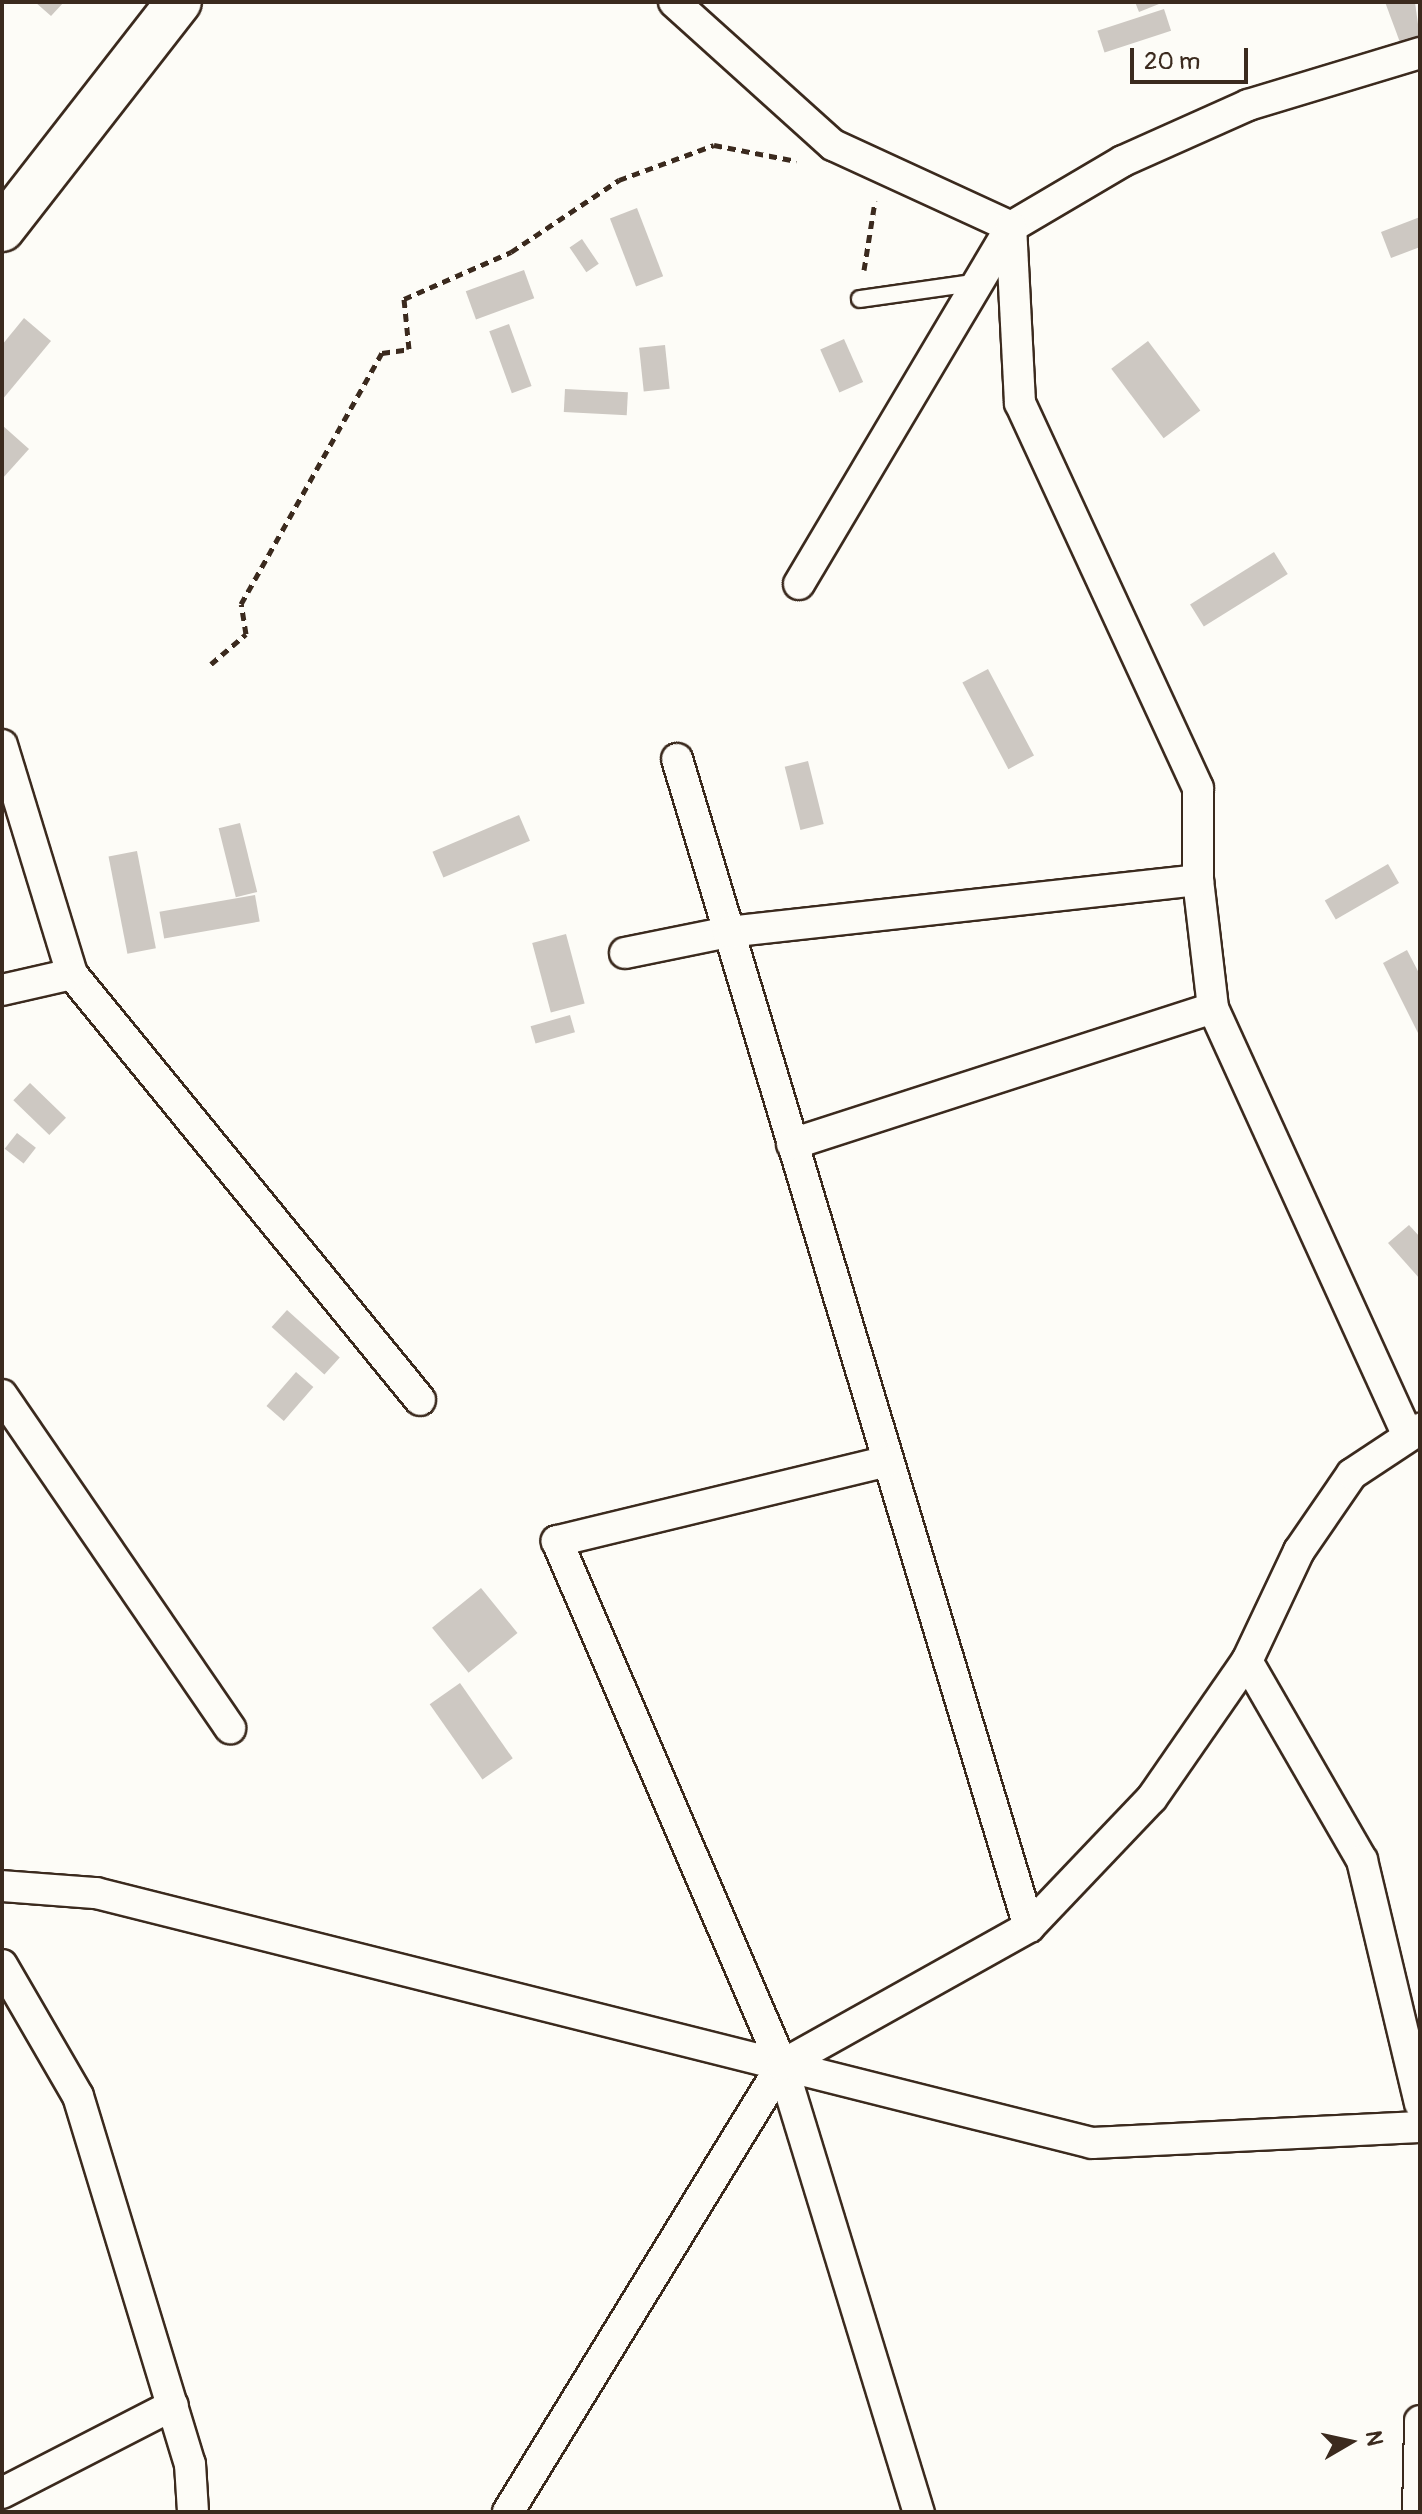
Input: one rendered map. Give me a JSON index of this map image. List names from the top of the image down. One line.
{"scale_bar":"20 m","north":"right"}
